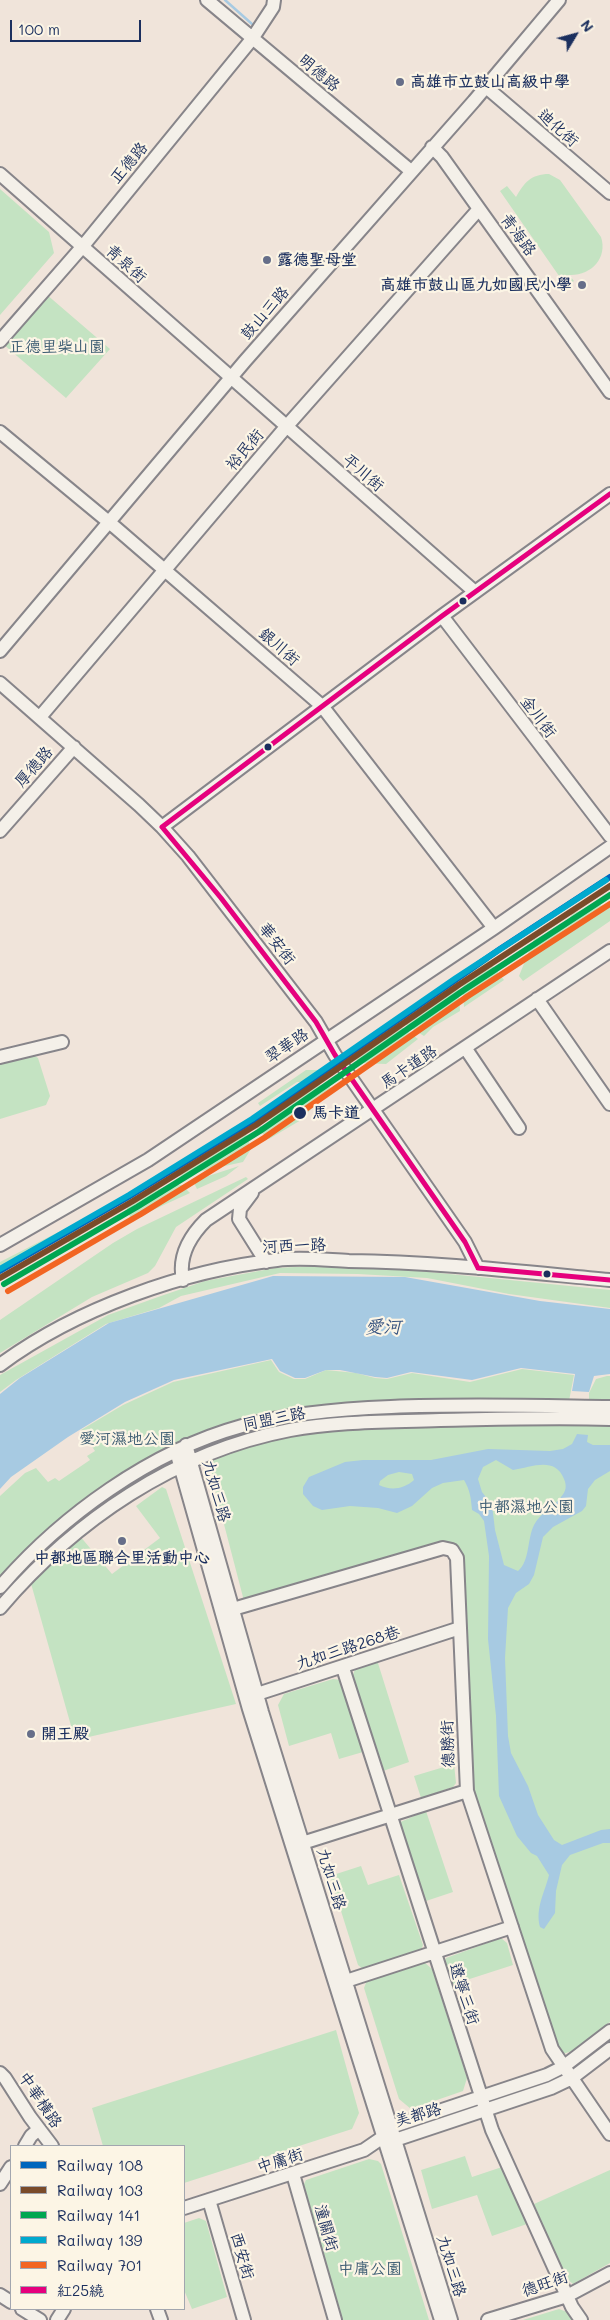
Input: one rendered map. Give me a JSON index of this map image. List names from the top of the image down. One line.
{"streets":{"street":["明德路","迪化街","正德路","青海路","青泉街","鼓山三路","裕民街","平川街","銀川街","金川街","厚德路","華安街","翠華路","馬卡道路","河西一路","同盟三路","九如三路","九如三路268巷","德勝街","遼寧三街","中華橫路","美都路","中庸街","潼關街","西安街","德旺街"]},"crossings":[["明德路","正德路"],["明德路","鼓山三路"],["迪化街","鼓山三路"],["正德路","青泉街"],["青海路","鼓山三路"],["青海路","裕民街"],["青泉街","鼓山三路"],["青泉街","平川街"],["鼓山三路","平川街"],["鼓山三路","銀川街"],["裕民街","平川街"],["裕民街","銀川街"],["裕民街","華安街"],["銀川街","翠華路"],["厚德路","華安街"],["華安街","翠華路"],["華安街","馬卡道路"],["華安街","河西一路"],["馬卡道路","河西一路"],["同盟三路","九如三路"],["九如三路","九如三路268巷"],["九如三路","德勝街"],["九如三路","美都路"],["九如三路","中庸街"],["九如三路268巷","德勝街"],["九如三路268巷","遼寧三街"],["德勝街","美都路"],["遼寧三街","美都路"],["遼寧三街","德旺街"],["美都路","中庸街"],["中庸街","潼關街"],["中庸街","西安街"]],"water":["愛河"],"parks":["正德里柴山園","愛河濕地公園","中都濕地公園","中庸公園"],"places":["高雄市立鼓山高級中學","露德聖母堂","高雄市鼓山區九如國民小學","馬卡道","中都地區聯合里活動中心","開王殿"],"lines":["transit line 紅25繞","rail line 108","rail line 139","rail line 103","rail line 141","rail line 701"],"legend":["Railway 108","Railway 103","Railway 141","Railway 139","Railway 701","紅25繞"],"scale_bar":"100 m","north":"top right"}
